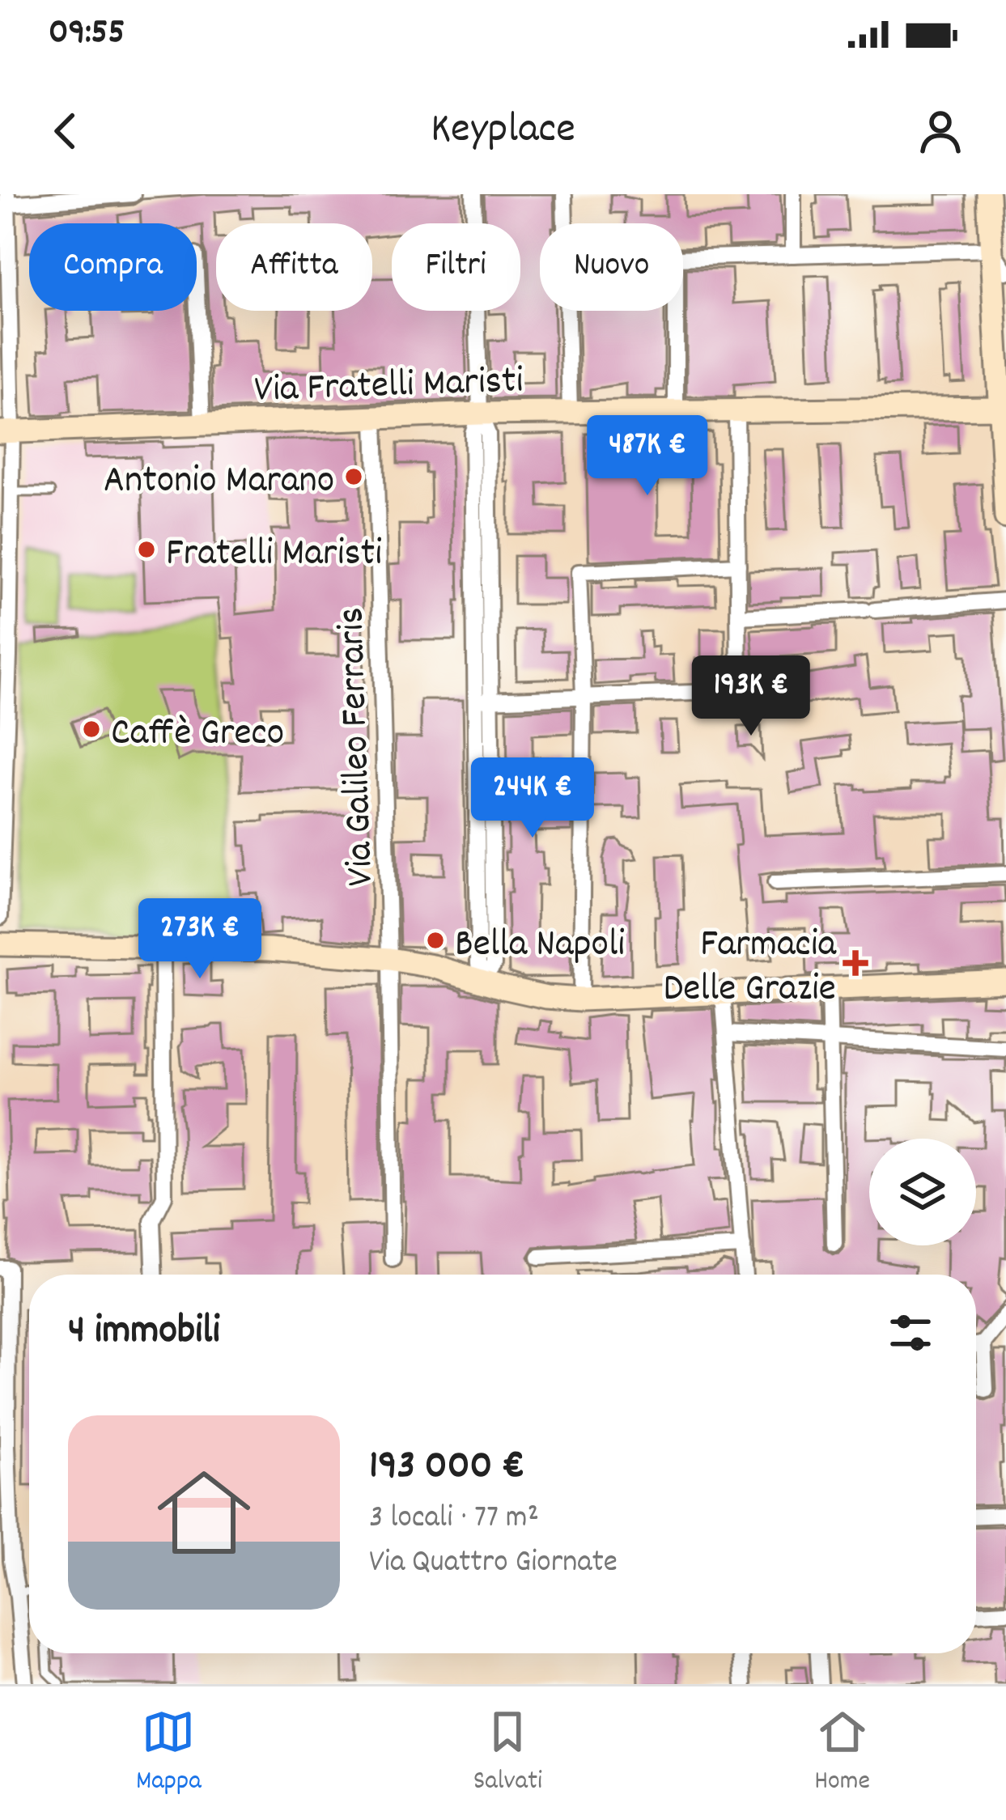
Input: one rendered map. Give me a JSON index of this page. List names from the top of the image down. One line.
{"streets":{"street":["Via Fratelli Maristi","Via Galileo Ferraris"]},"crossings":[["Via Fratelli Maristi","Via Galileo Ferraris"]],"places":{"other":["Antonio Marano","Fratelli Maristi","Caffè Greco","Bella Napoli"],"health":["Farmacia Delle Grazie"]},"page":{"status":"09:55","header":"Keyplace","chip":["Compra","Affitta","Filtri","Nuovo"],"price":["487K €","193K €","244K €","273K €"],"heading":"4 immobili","list":[{"name":"193 000 €","note":"3 locali · 77 m² · Via Quattro Giornate"}],"tabs":["Mappa","Salvati","Home"]}}
